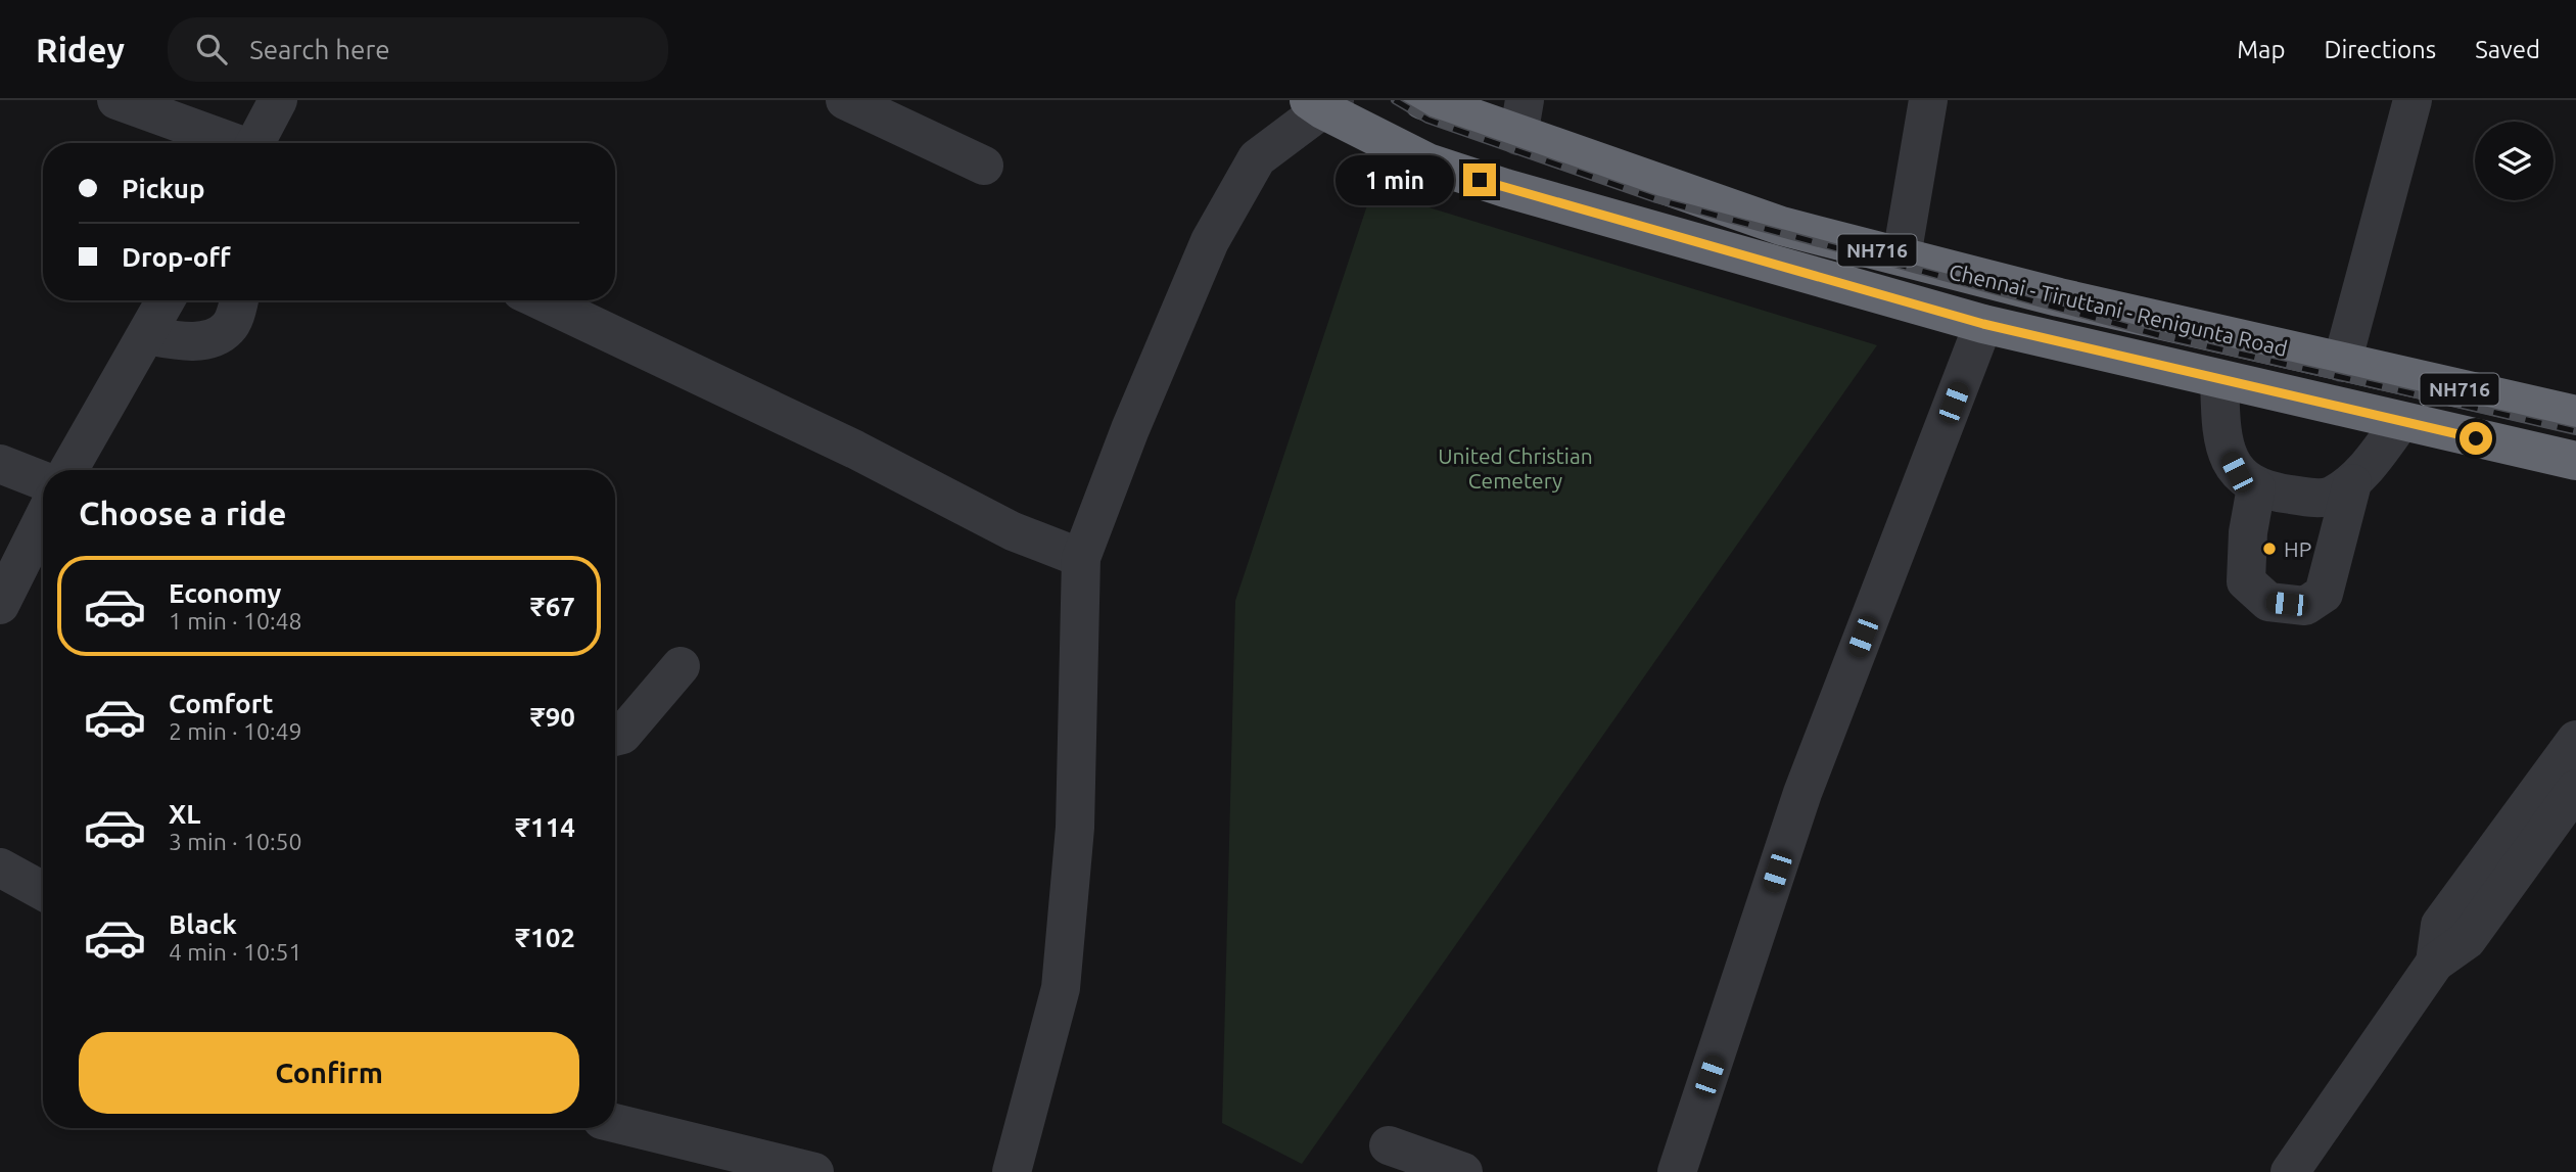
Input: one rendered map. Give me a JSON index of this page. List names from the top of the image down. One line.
{"streets":{"highway":["NH716","Chennai - Tiruttani - Renigunta Road"]},"parks":["United Christian Cemetery"],"places":["HP"],"page":{"header":"Ridey","search":"Search here","nav":["Map","Directions","Saved"],"banner":["Pickup","Drop-off"],"bubble":"1 min","heading":"Choose a ride","list":[{"name":"Economy","note":"1 min · 10:48","value":"₹67"},{"name":"Comfort","note":"2 min · 10:49","value":"₹90"},{"name":"XL","note":"3 min · 10:50","value":"₹114"},{"name":"Black","note":"4 min · 10:51","value":"₹102"}],"buttons":"Confirm"}}
